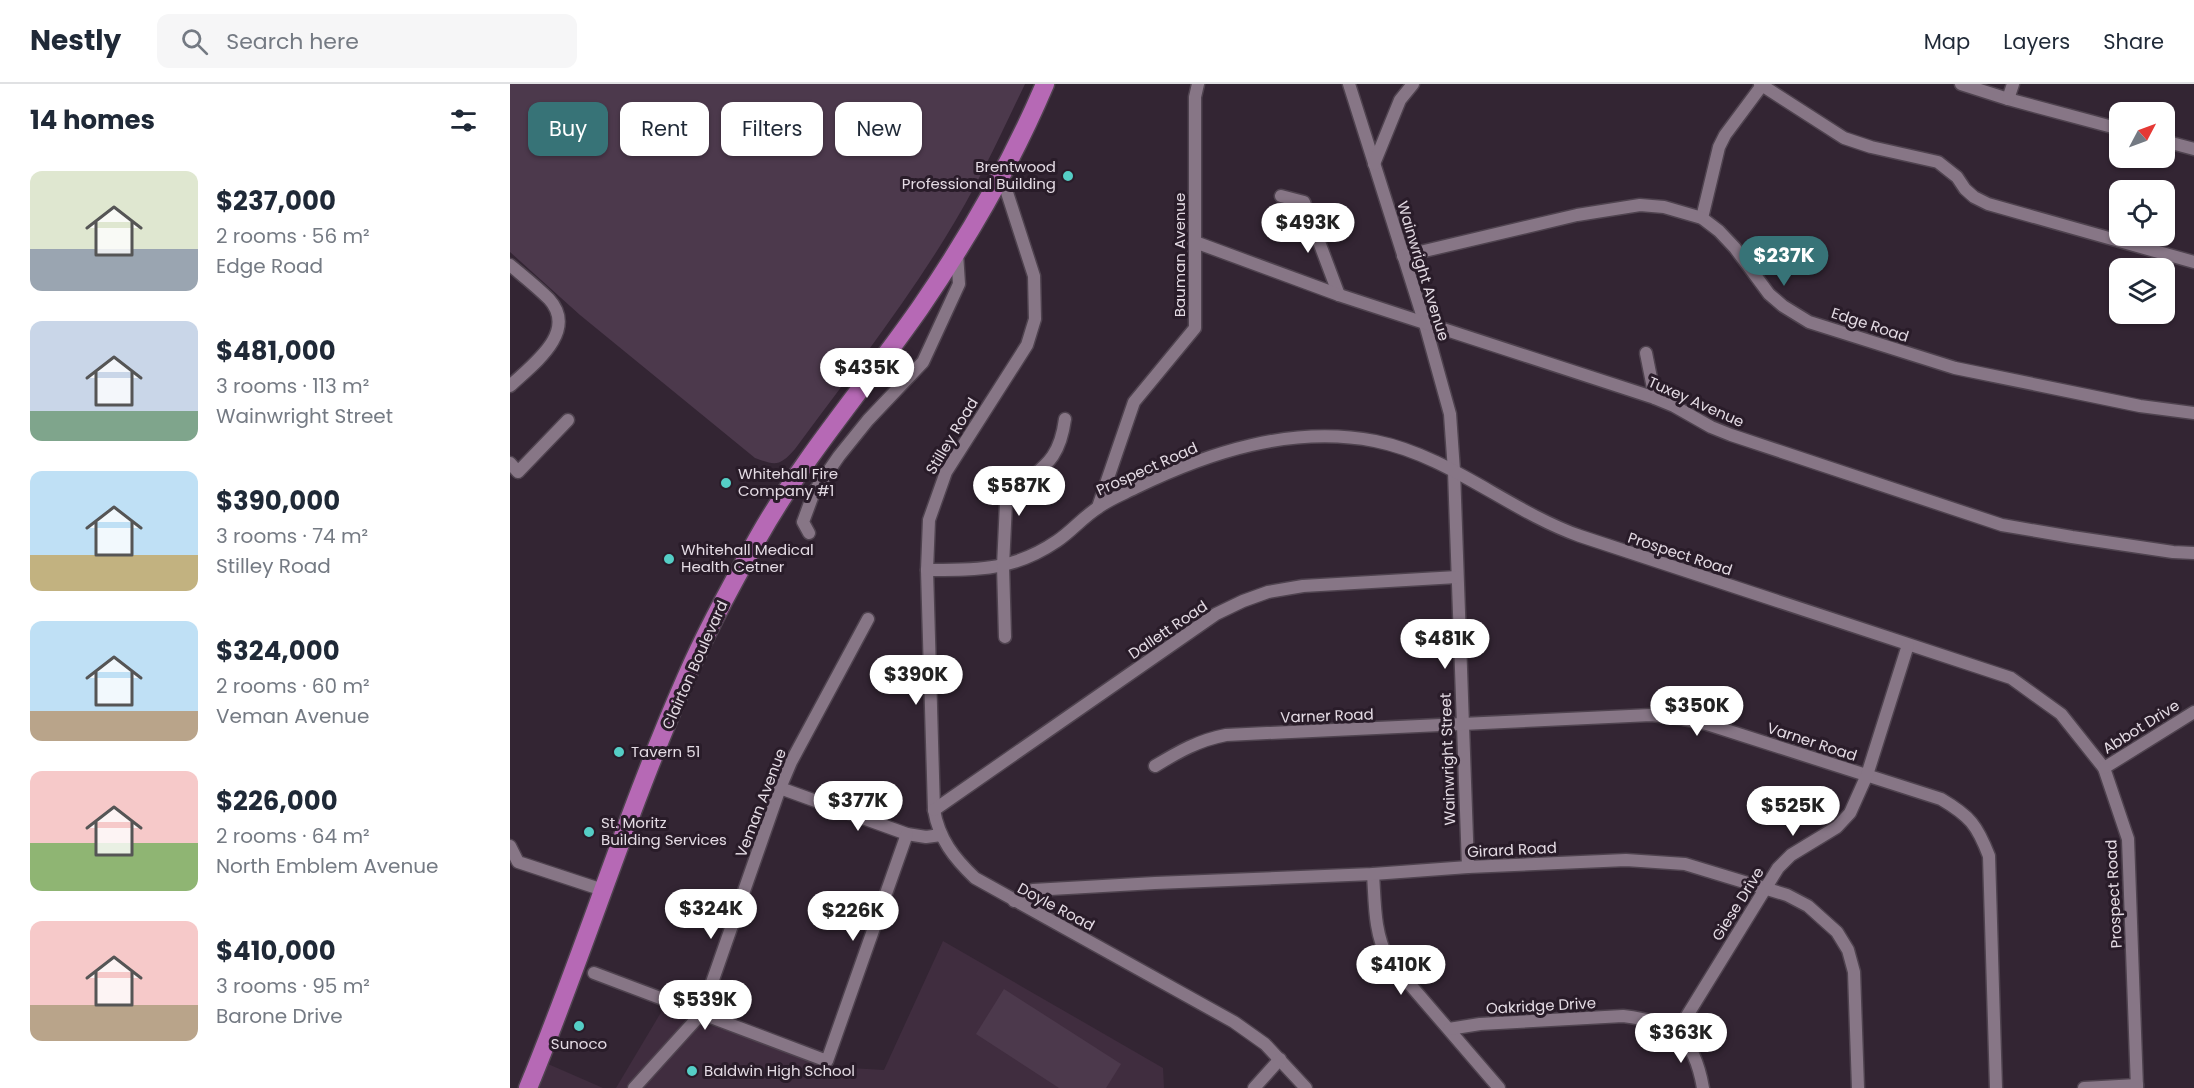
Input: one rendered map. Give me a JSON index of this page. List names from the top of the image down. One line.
{"streets":{"highway":["Clairton Boulevard"],"street":["Bauman Avenue","Wainwright Avenue","Edge Road","Tuxey Avenue","Stilley Road","Prospect Road","Dallett Road","Varner Road","Abbot Drive","Wainwright Street","Veman Avenue","Girard Road","Giese Drive","Doyle Road","Oakridge Drive"]},"crossings":[["Bauman Avenue","Tuxey Avenue"],["Bauman Avenue","Prospect Road"],["Wainwright Avenue","Edge Road"],["Wainwright Avenue","Tuxey Avenue"],["Wainwright Avenue","Prospect Road"],["Wainwright Avenue","Wainwright Street"],["Stilley Road","Prospect Road"],["Stilley Road","Dallett Road"],["Stilley Road","Clairton Boulevard"],["Stilley Road","Doyle Road"],["Prospect Road","Abbot Drive"],["Prospect Road","Wainwright Street"],["Prospect Road","Giese Drive"],["Dallett Road","Wainwright Street"],["Varner Road","Wainwright Street"],["Varner Road","Giese Drive"],["Wainwright Street","Girard Road"],["Girard Road","Giese Drive"],["Girard Road","Doyle Road"],["Giese Drive","Oakridge Drive"]],"places":["Brentwood Professional Building","Whitehall Fire Company #1","Whitehall Medical Health Cetner","Tavern 51","St. Moritz Building Services","Sunoco","Baldwin High School"],"north":"top right","page":{"header":"Nestly","search":"Search here","nav":["Map","Layers","Share"],"heading":"14 homes","chip":["Buy","Rent","Filters","New"],"list":[{"name":"$237,000","note":"2 rooms · 56 m² · Edge Road"},{"name":"$481,000","note":"3 rooms · 113 m² · Wainwright Street"},{"name":"$390,000","note":"3 rooms · 74 m² · Stilley Road"},{"name":"$324,000","note":"2 rooms · 60 m² · Veman Avenue"},{"name":"$226,000","note":"2 rooms · 64 m² · North Emblem Avenue"},{"name":"$410,000","note":"3 rooms · 95 m² · Barone Drive"}],"price":["$493K","$237K","$435K","$587K","$481K","$390K","$350K","$377K","$525K","$324K","$226K","$410K","$539K","$363K"]}}
